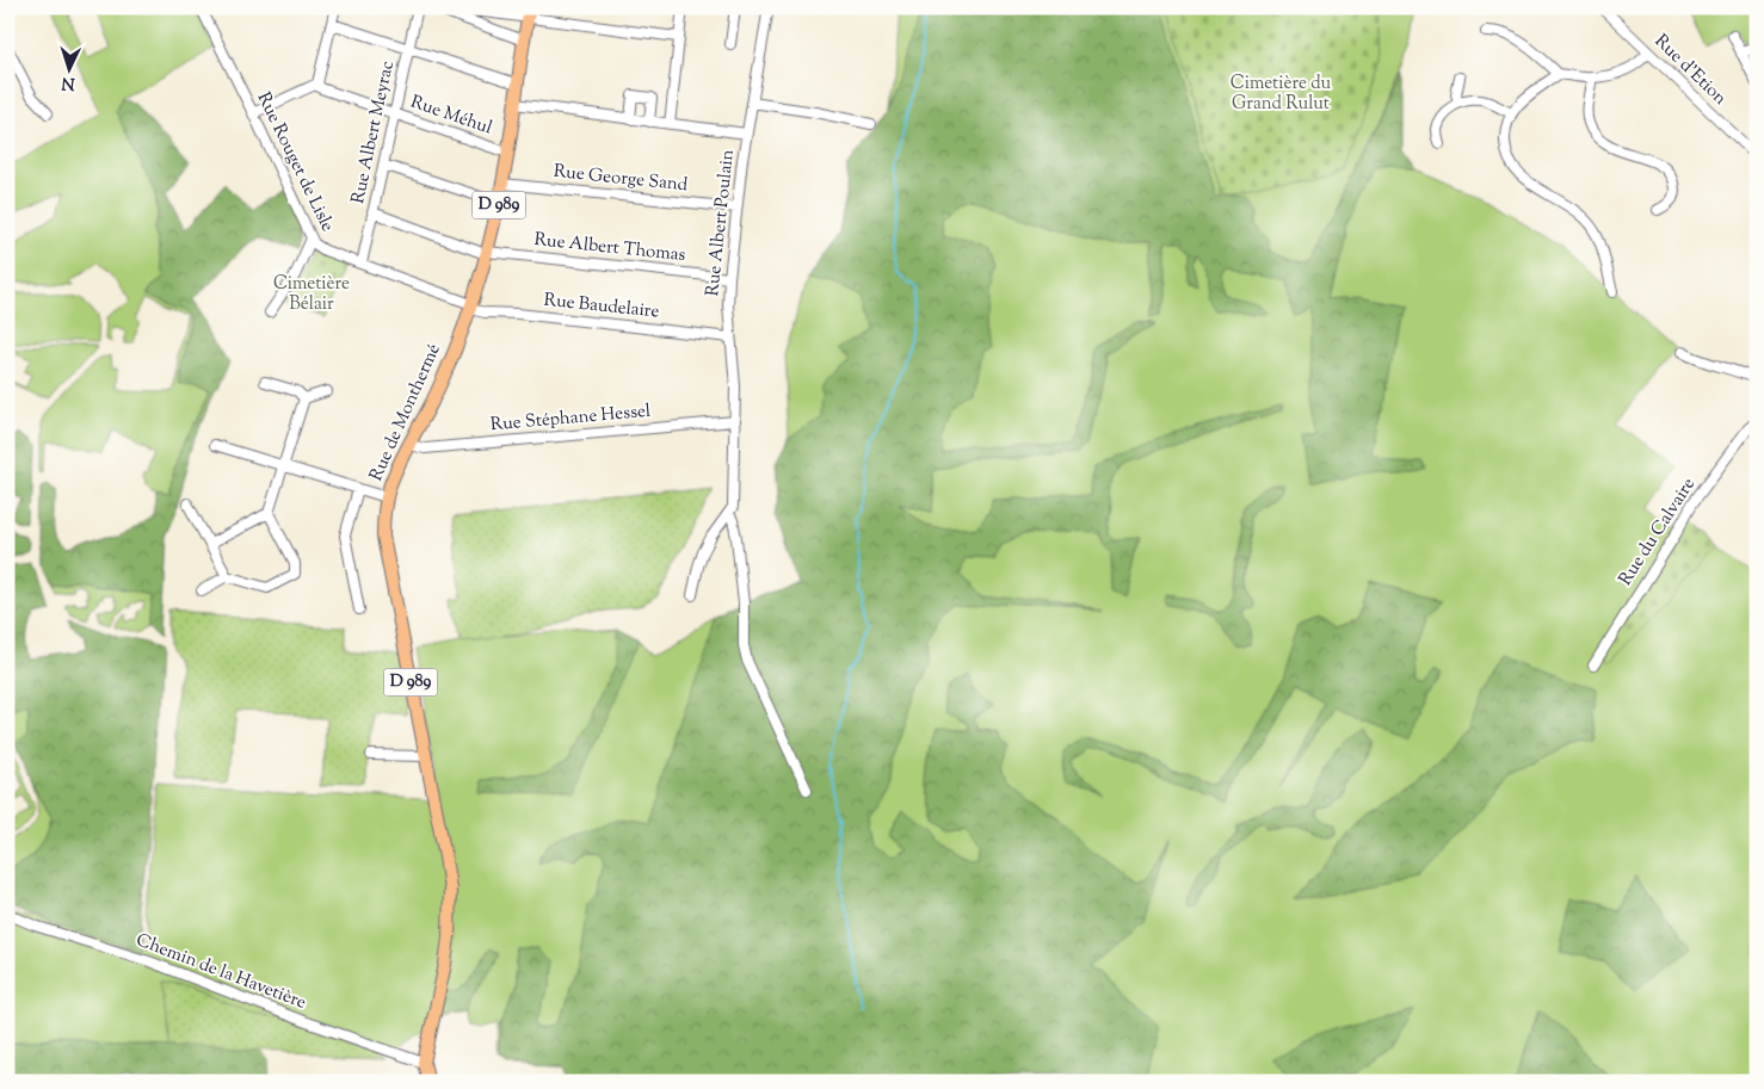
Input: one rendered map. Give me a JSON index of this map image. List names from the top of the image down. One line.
{"streets":{"main road":["D 989","Rue de Monthermé"],"street":["Rue d'Etion","Rue Méhul","Rue Albert Meyrac","Rue Rouget de Lisle","Rue George Sand","Rue Albert Poulain","Rue Albert Thomas","Rue Baudelaire","Rue Stéphane Hessel","Rue du Calvaire","Chemin de la Havetière"]},"crossings":[["Rue Méhul","Rue Albert Meyrac"],["Rue Méhul","Rue de Monthermé"],["Rue Albert Meyrac","Rue Rouget de Lisle"],["Rue Albert Meyrac","Rue Albert Thomas"],["Rue Rouget de Lisle","Rue Baudelaire"],["Rue Rouget de Lisle","Rue de Monthermé"],["Rue George Sand","Rue Albert Poulain"],["Rue George Sand","Rue de Monthermé"],["Rue Albert Poulain","Rue Albert Thomas"],["Rue Albert Poulain","Rue Baudelaire"],["Rue Albert Poulain","Rue Stéphane Hessel"],["Rue Albert Thomas","Rue de Monthermé"],["Rue Baudelaire","Rue de Monthermé"],["Rue de Monthermé","Rue Stéphane Hessel"],["Rue de Monthermé","Chemin de la Havetière"]],"parks":["Cimetière du Grand Rulut","Cimetière Bélair"],"north":"bottom"}
